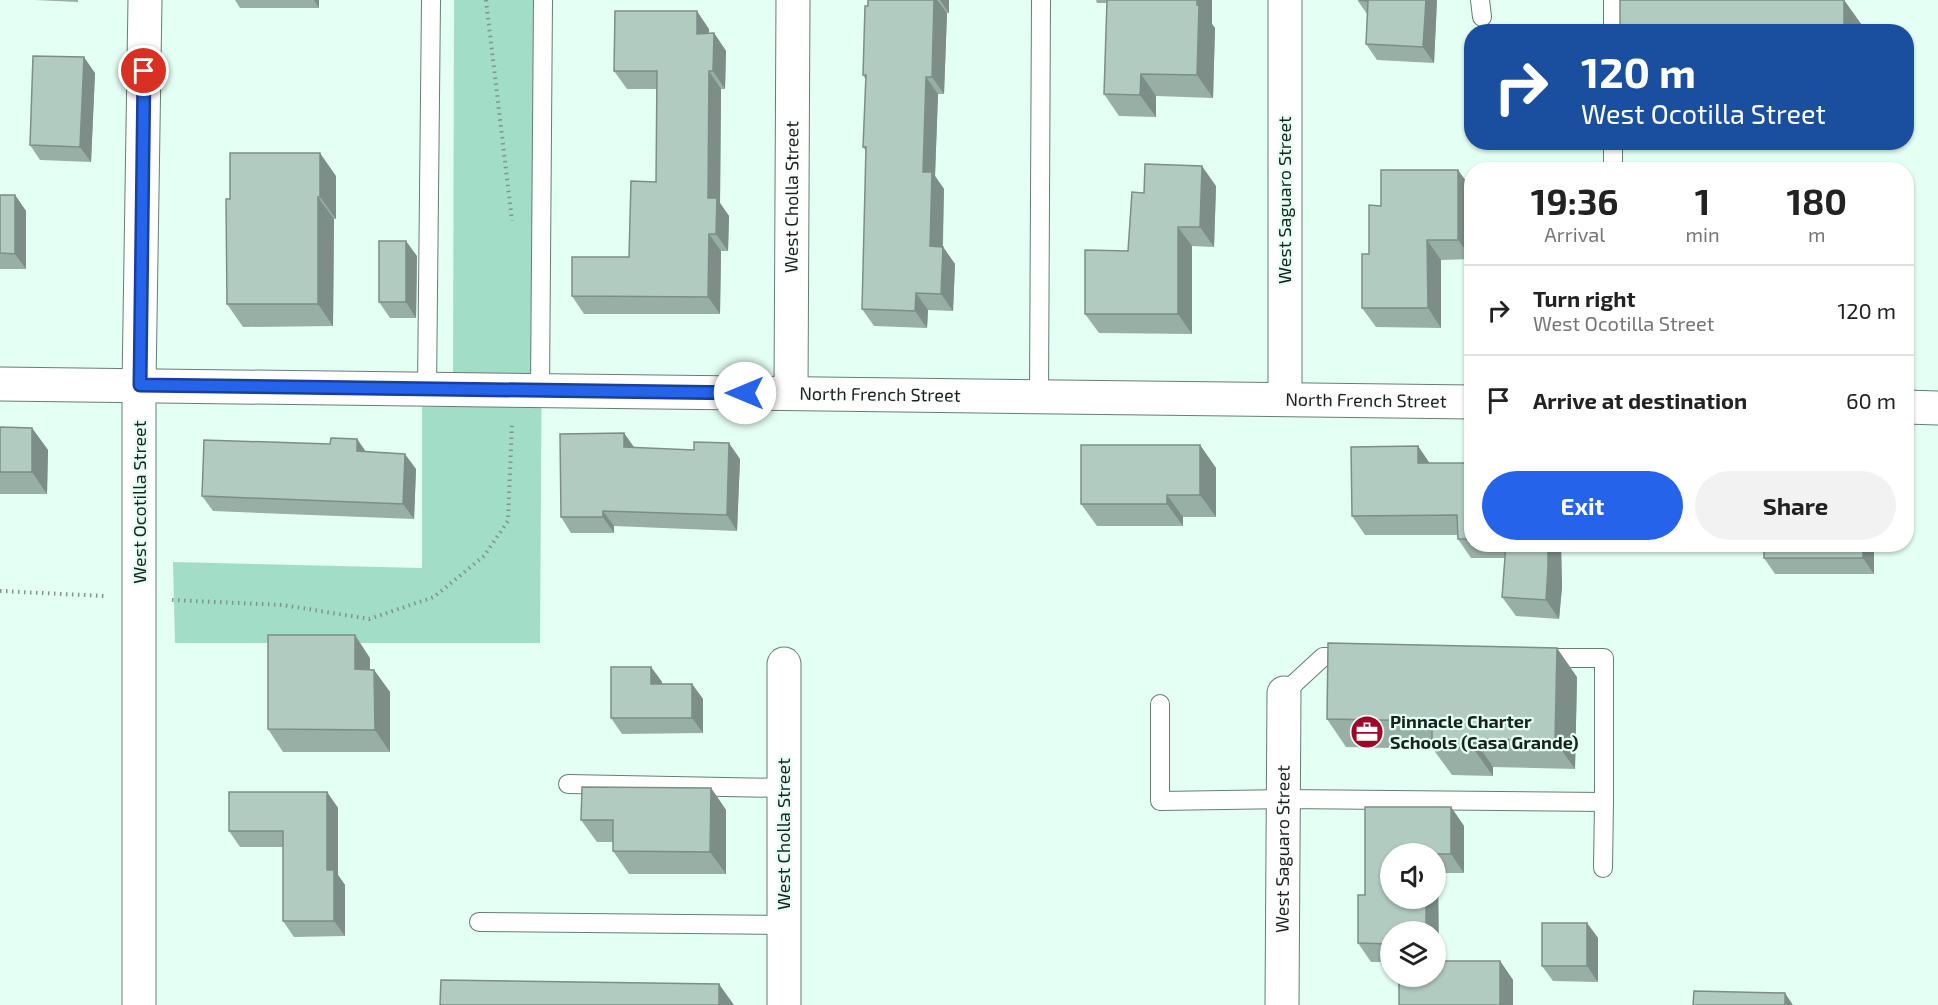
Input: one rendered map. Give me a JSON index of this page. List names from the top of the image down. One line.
{"streets":{"street":["West Cholla Street","West Saguaro Street","North French Street","West Ocotilla Street"]},"crossings":[["West Cholla Street","North French Street"],["West Saguaro Street","North French Street"],["North French Street","West Ocotilla Street"]],"places":{"office":["Pinnacle Charter Schools (Casa Grande)"]},"page":{"turn":["120 m","West Ocotilla Street"],"eta":["19:36","Arrival","1","min","180","m"],"list":[{"name":"Turn right","note":"West Ocotilla Street","value":"120 m"},{"name":"Arrive at destination","value":"60 m"}],"buttons":["Exit","Share"]}}
